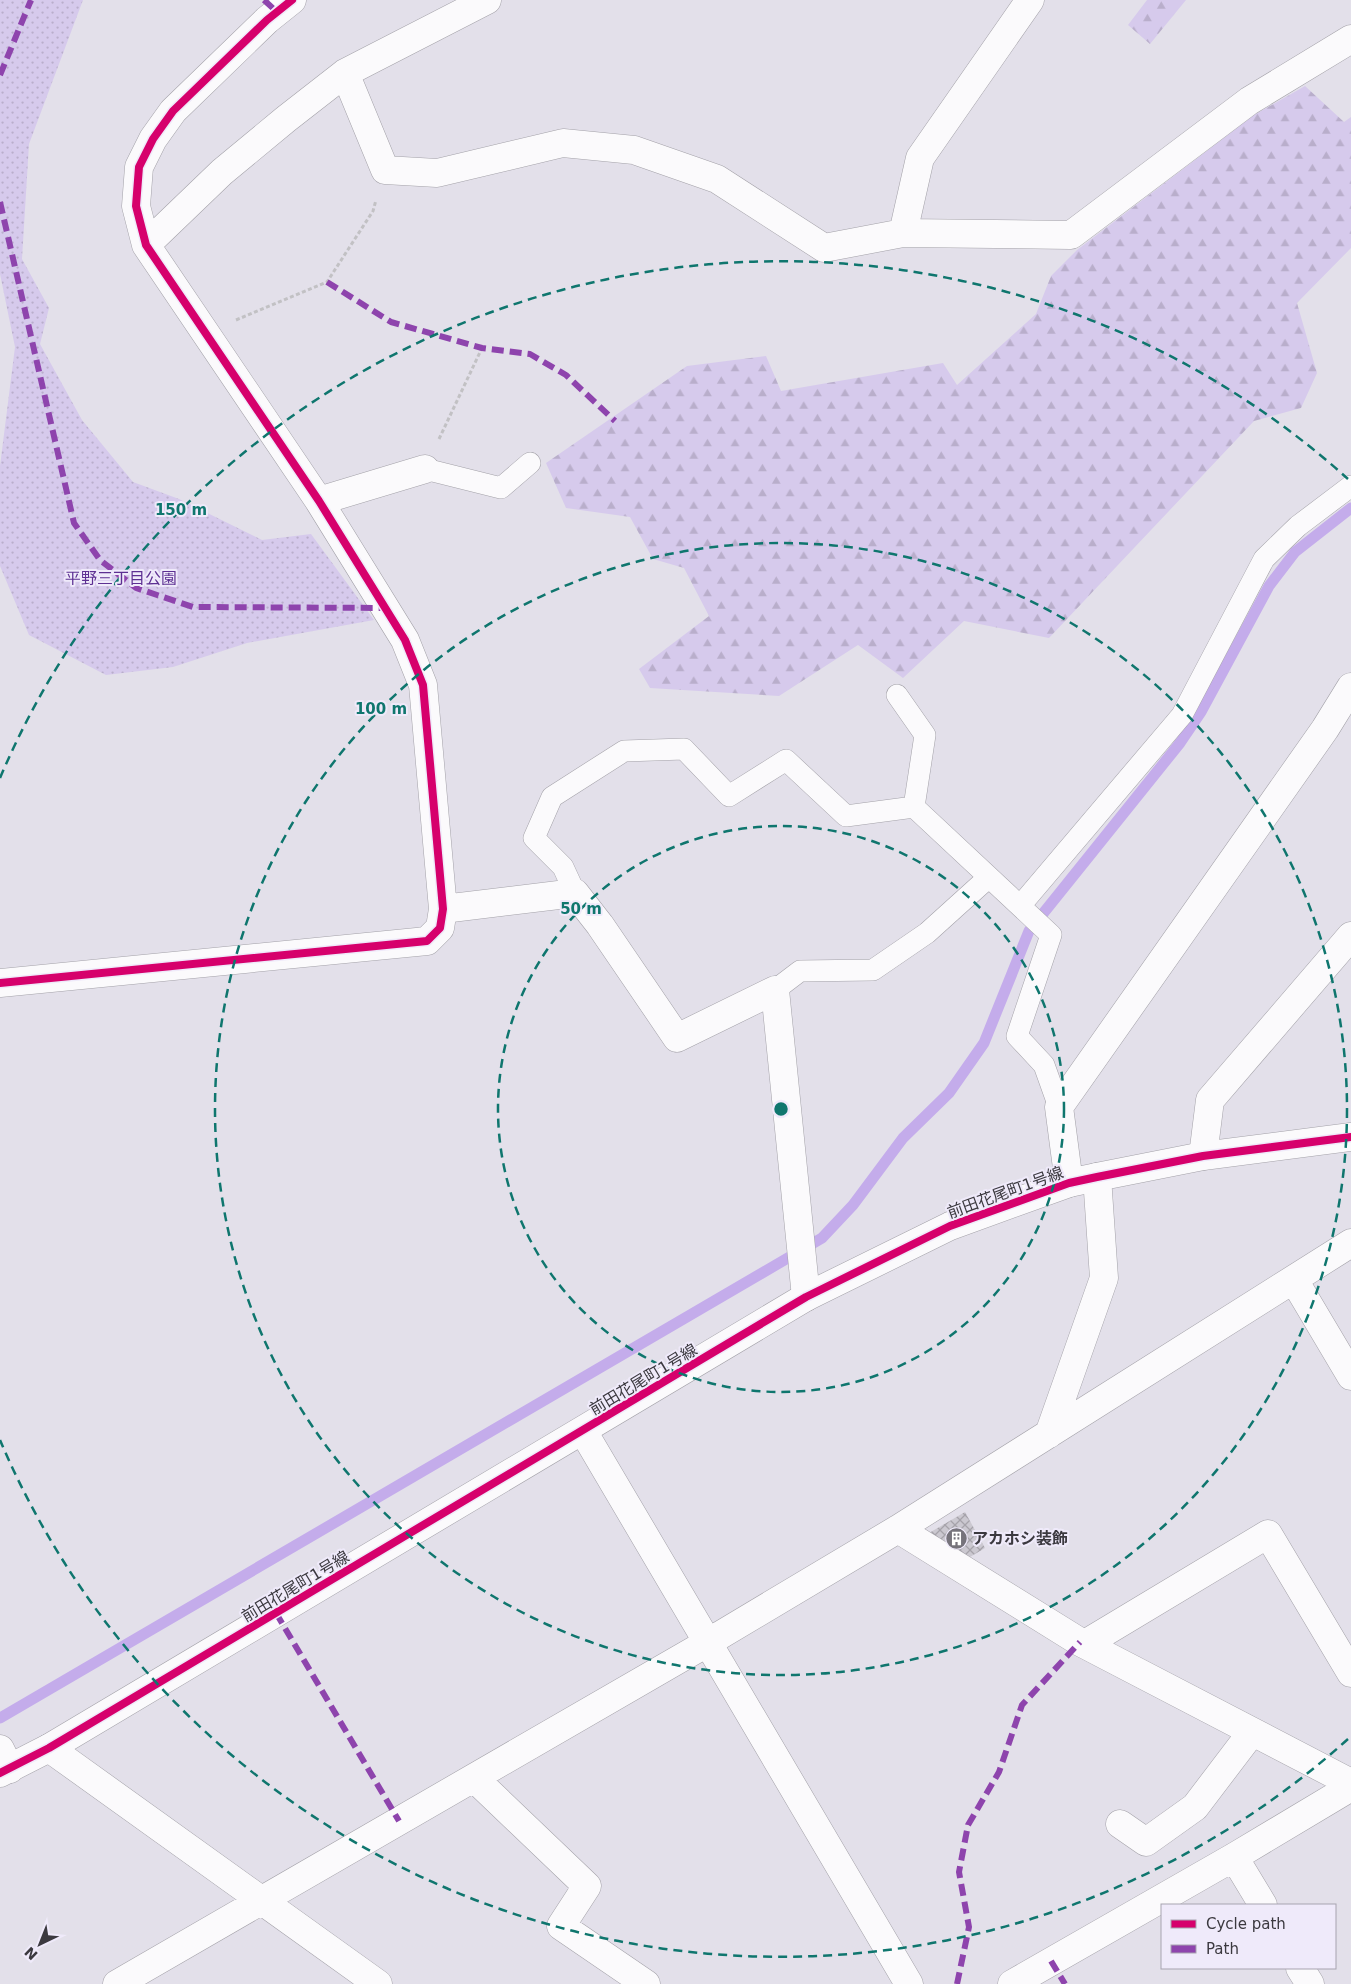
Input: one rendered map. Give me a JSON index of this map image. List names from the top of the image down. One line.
{"streets":{"street":["前田花尾町1号線"]},"parks":["平野三丁目公園"],"places":{"building":["アカホシ装飾"]},"legend":["Cycle path","Path"],"north":"bottom left","rings":["150 m","100 m","50 m"]}
